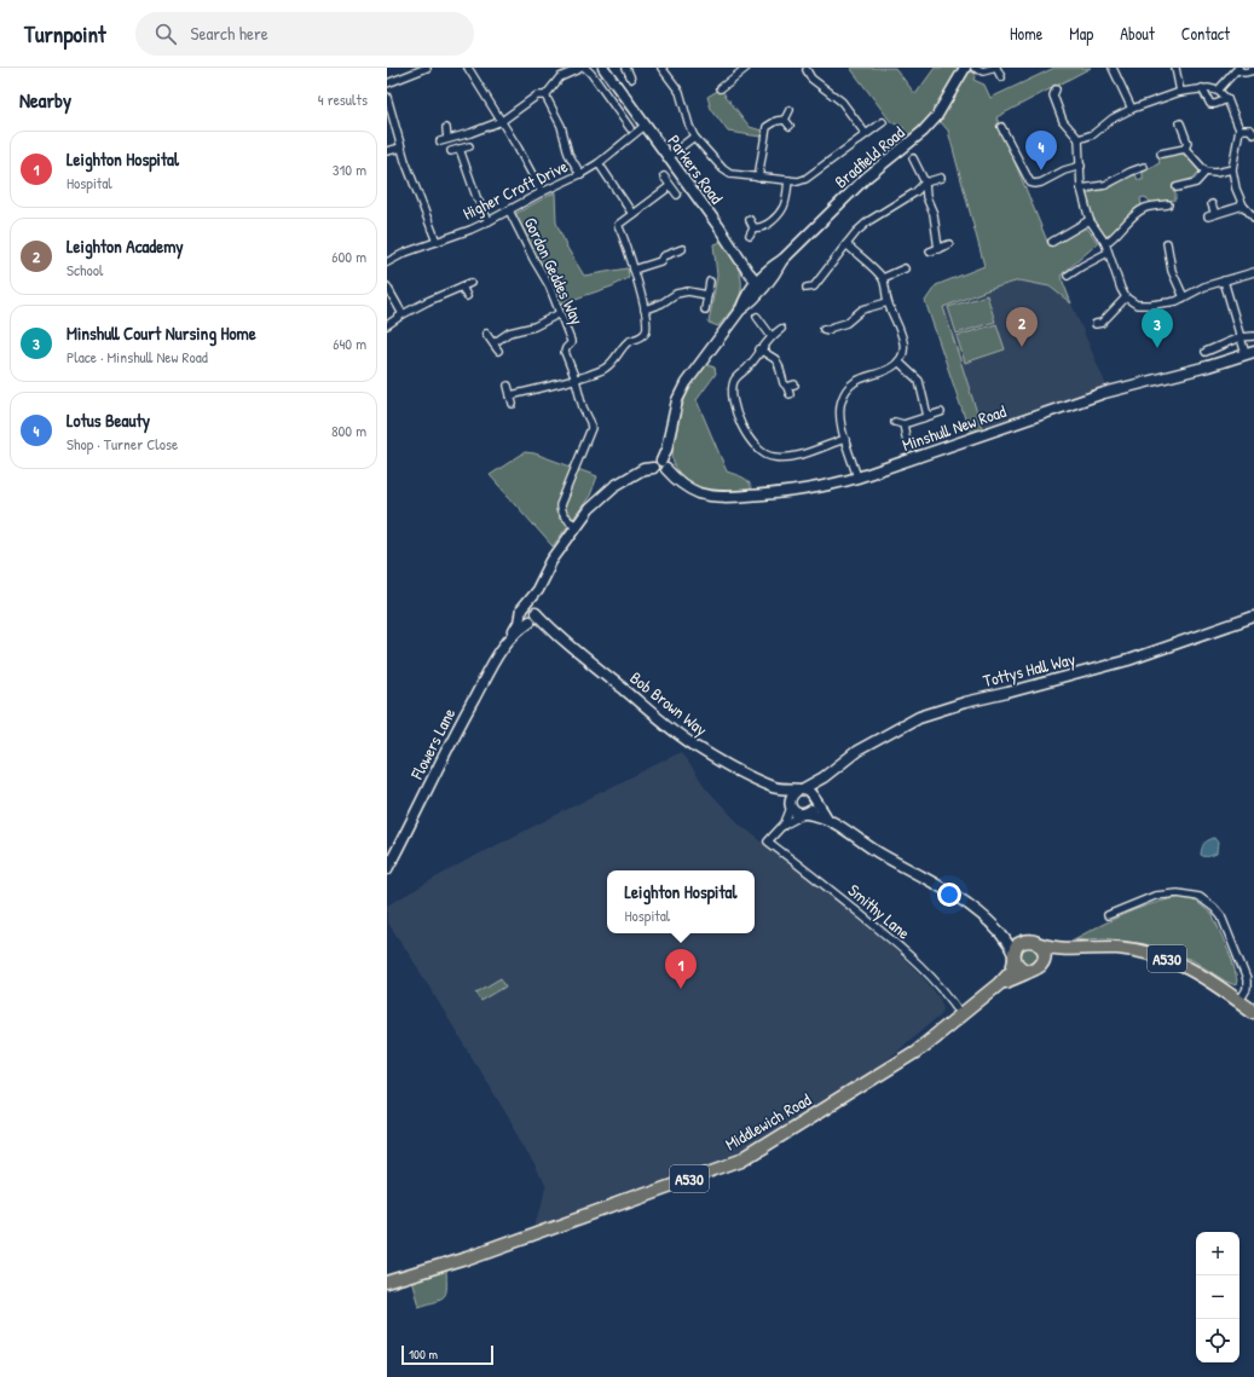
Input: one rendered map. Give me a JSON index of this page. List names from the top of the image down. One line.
{"streets":{"highway":["A530","Middlewich Road"],"street":["Bradfield Road","Parkers Road","Higher Croft Drive","Gordon Geddes Way","Minshull New Road","Tottys Hall Way","Bob Brown Way","Flowers Lane","Smithy Lane"]},"crossings":[["Bradfield Road","Parkers Road"],["Bradfield Road","Minshull New Road"],["Parkers Road","Higher Croft Drive"],["Higher Croft Drive","Gordon Geddes Way"],["Tottys Hall Way","Bob Brown Way"],["Bob Brown Way","Flowers Lane"],["Smithy Lane","Middlewich Road"],["A530","Middlewich Road"]],"scale_bar":"100 m","page":{"header":"Turnpoint","search":"Search here","nav":["Home","Map","About","Contact"],"heading":["Nearby","4 results"],"list":[{"mark":"1","name":"Leighton Hospital","note":"Hospital","value":"310 m"},{"mark":"2","name":"Leighton Academy","note":"School","value":"600 m"},{"mark":"3","name":"Minshull Court Nursing Home","note":"Place · Minshull New Road","value":"640 m"},{"mark":"4","name":"Lotus Beauty","note":"Shop · Turner Close","value":"800 m"}],"pins":["4","2","3","1"],"popup":["Leighton Hospital","Hospital"],"map_buttons":["+","−"],"scale":"100 m"}}
